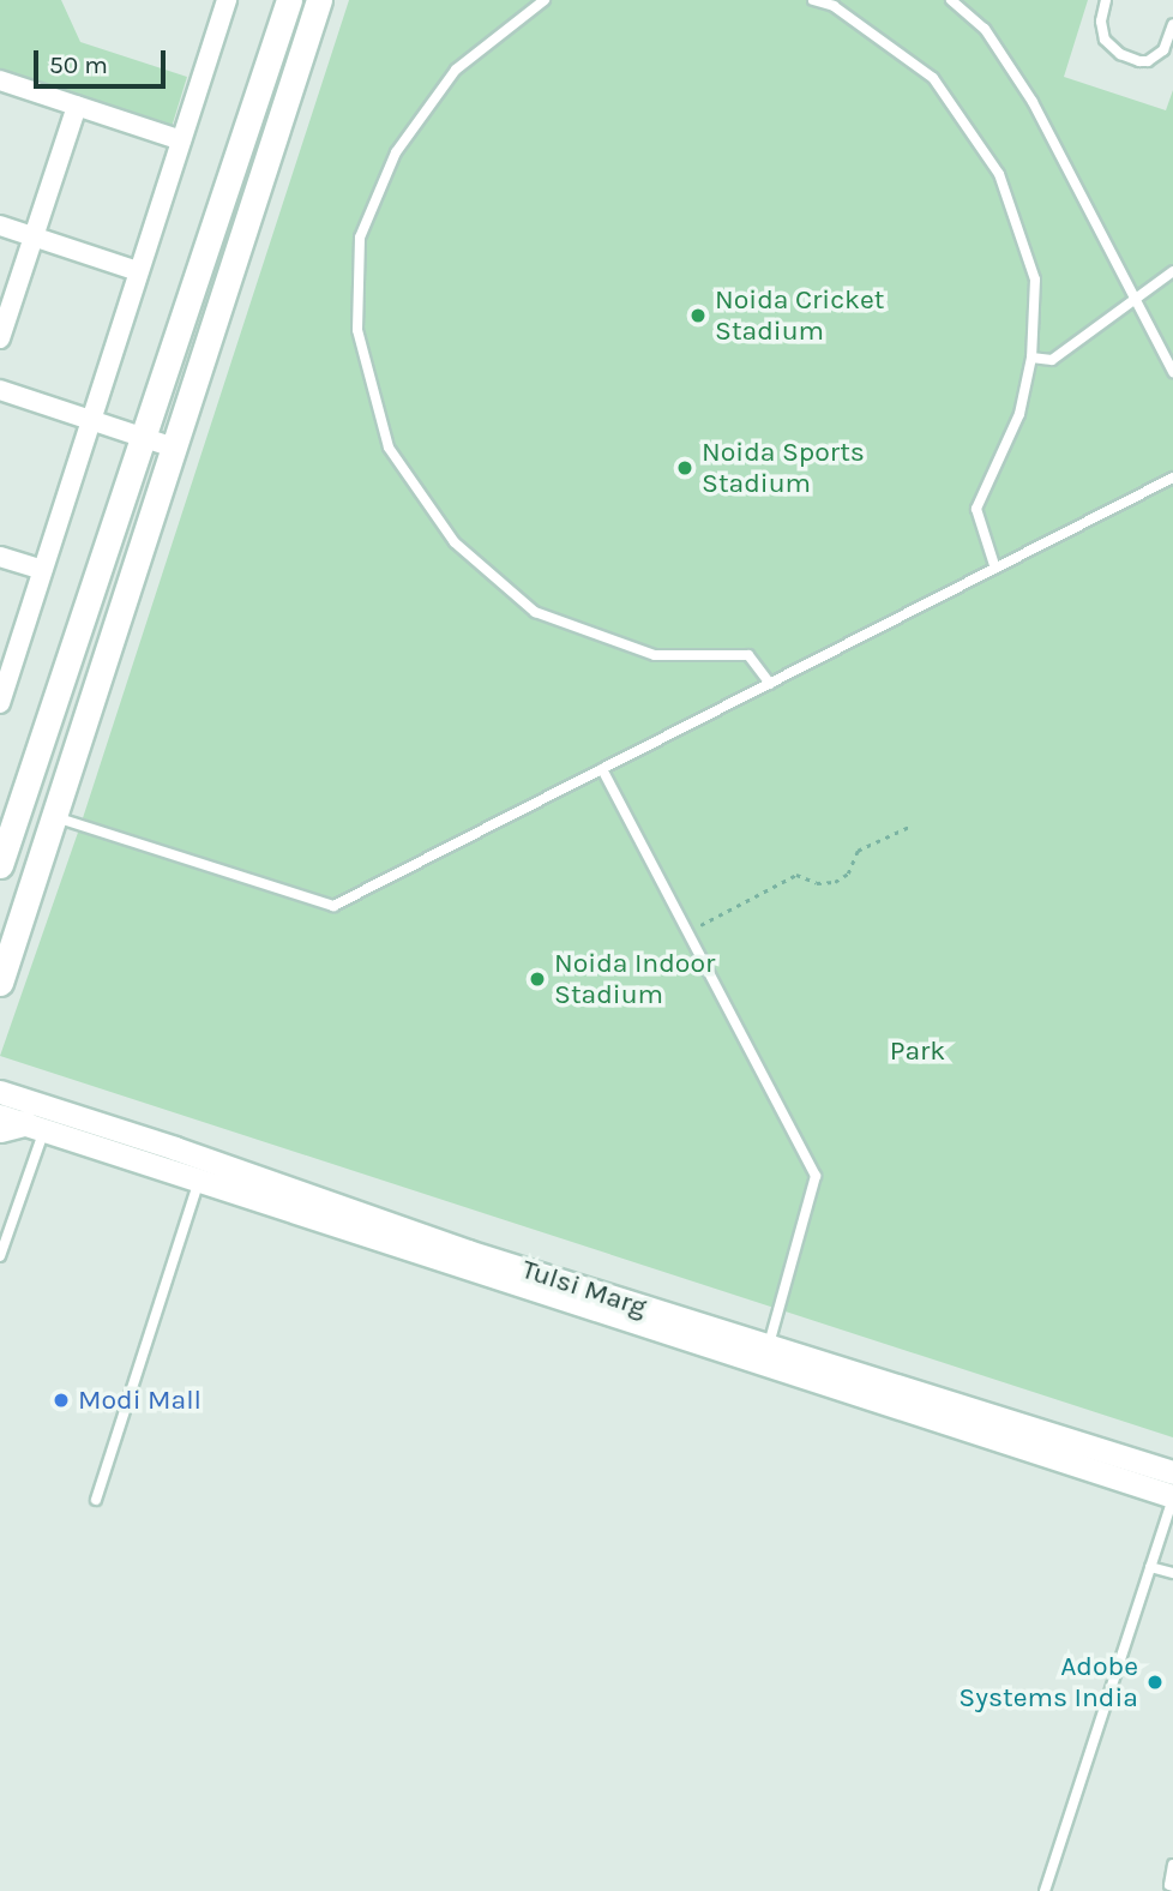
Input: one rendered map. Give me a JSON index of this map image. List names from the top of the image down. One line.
{"streets":{"street":["Tulsi Marg"]},"parks":["Park"],"places":["Noida Cricket Stadium","Noida Sports Stadium","Noida Indoor Stadium","Modi Mall","Adobe Systems India"],"scale_bar":"50 m"}
